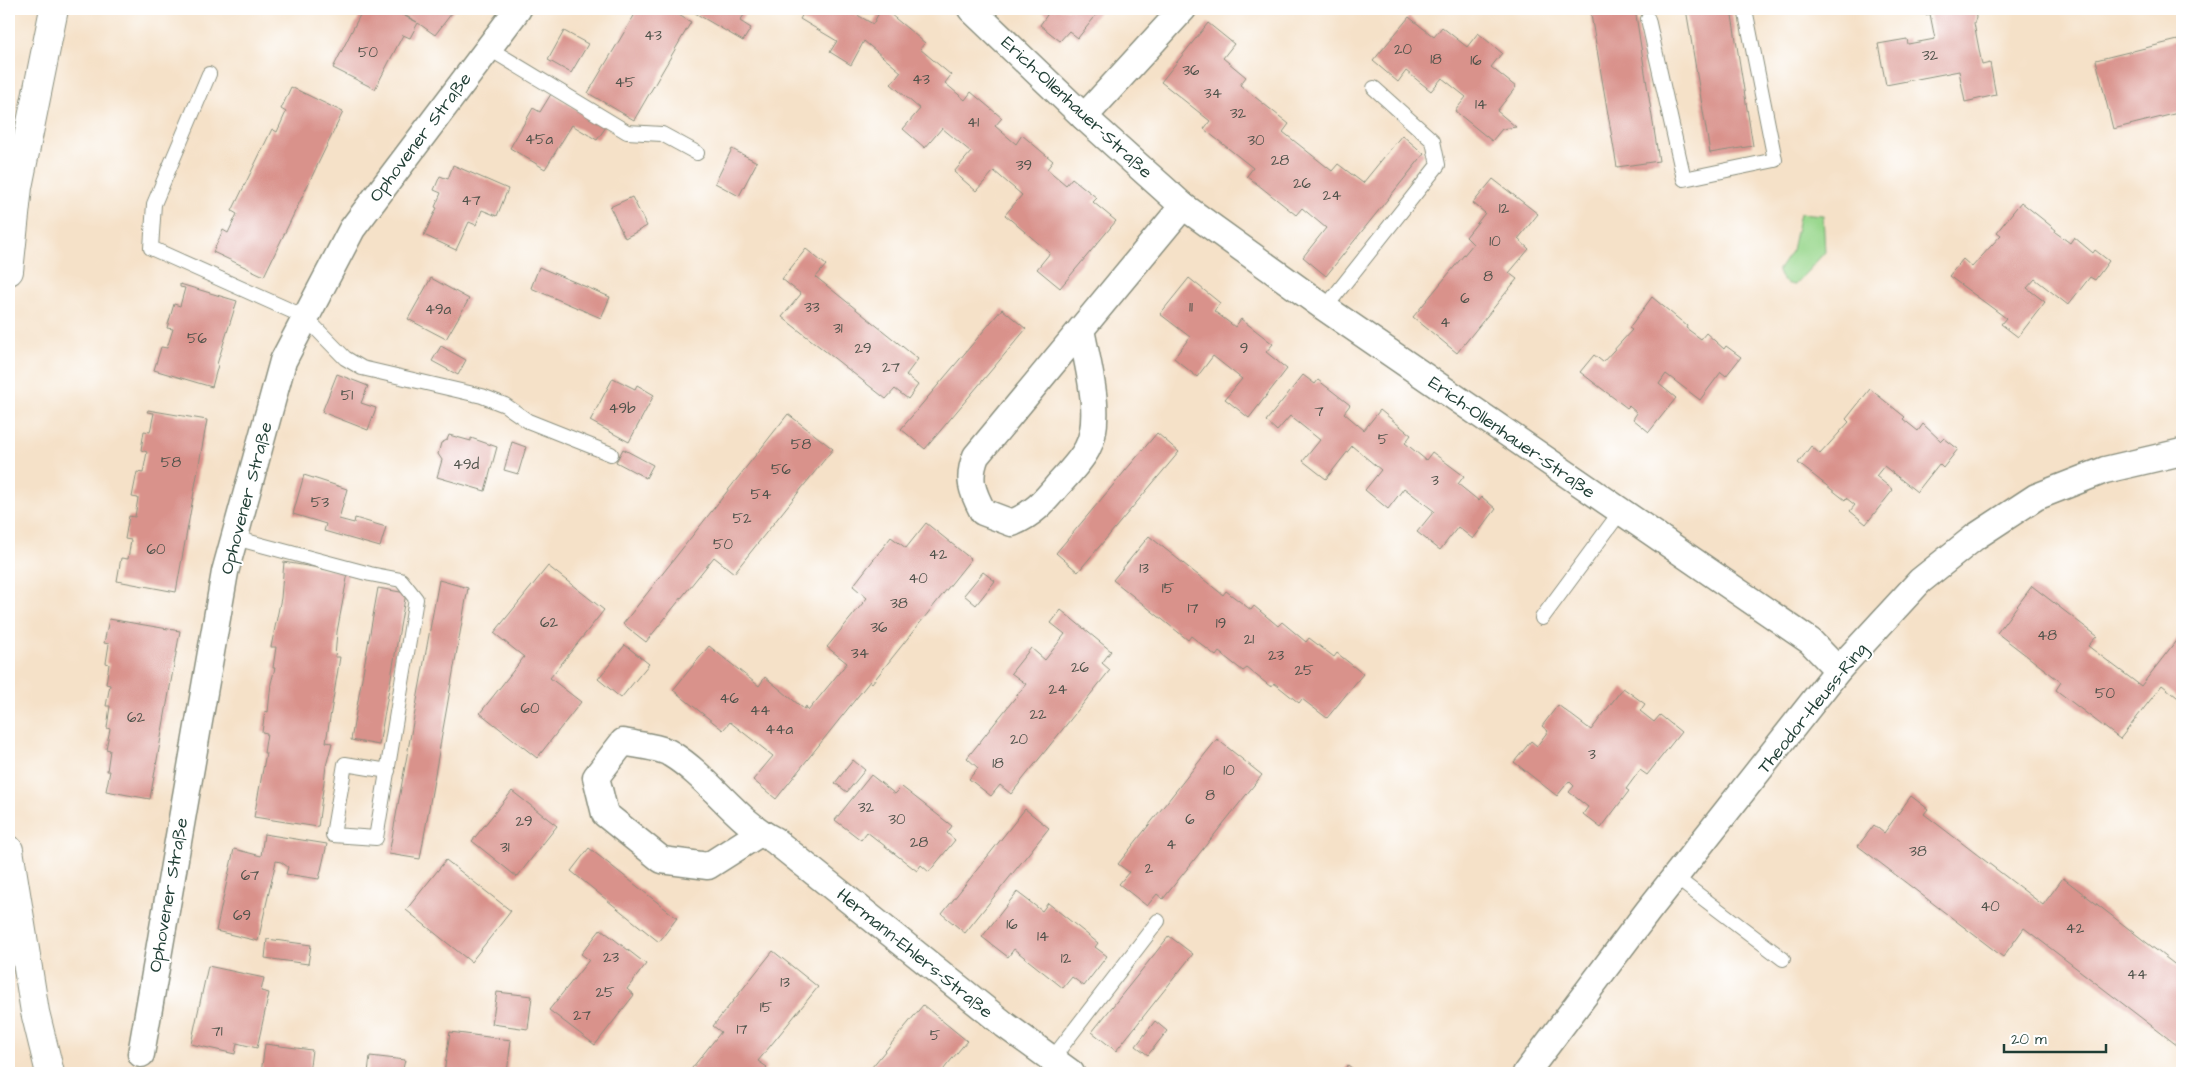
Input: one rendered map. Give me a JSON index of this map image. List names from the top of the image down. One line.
{"streets":{"street":["Erich-Ollenhauer-Straße","Ophovener Straße","Theodor-Heuss-Ring","Hermann-Ehlers-Straße"]},"crossings":[["Erich-Ollenhauer-Straße","Theodor-Heuss-Ring"]],"house_numbers":["43","20","50","32","18","16","36","43","45","34","14","32","41","45a","30","28","39","26","24","47","12","10","8","6","33","11","49a","4","31","56","29","9","27","51","49b","7","5","58","58","49d","56","3","54","53","52","50","60","42","13","40","15","38","17","62","19","36","48","21","34","23","26","25","24","50","46","60","44","22","62","44a","20","3","18","10","8","32","30","6","29","28","4","31","38","2","67","40","69","16","42","14","23","12","44","13","25","15","27","17","71","5"],"scale_bar":"20 m"}
